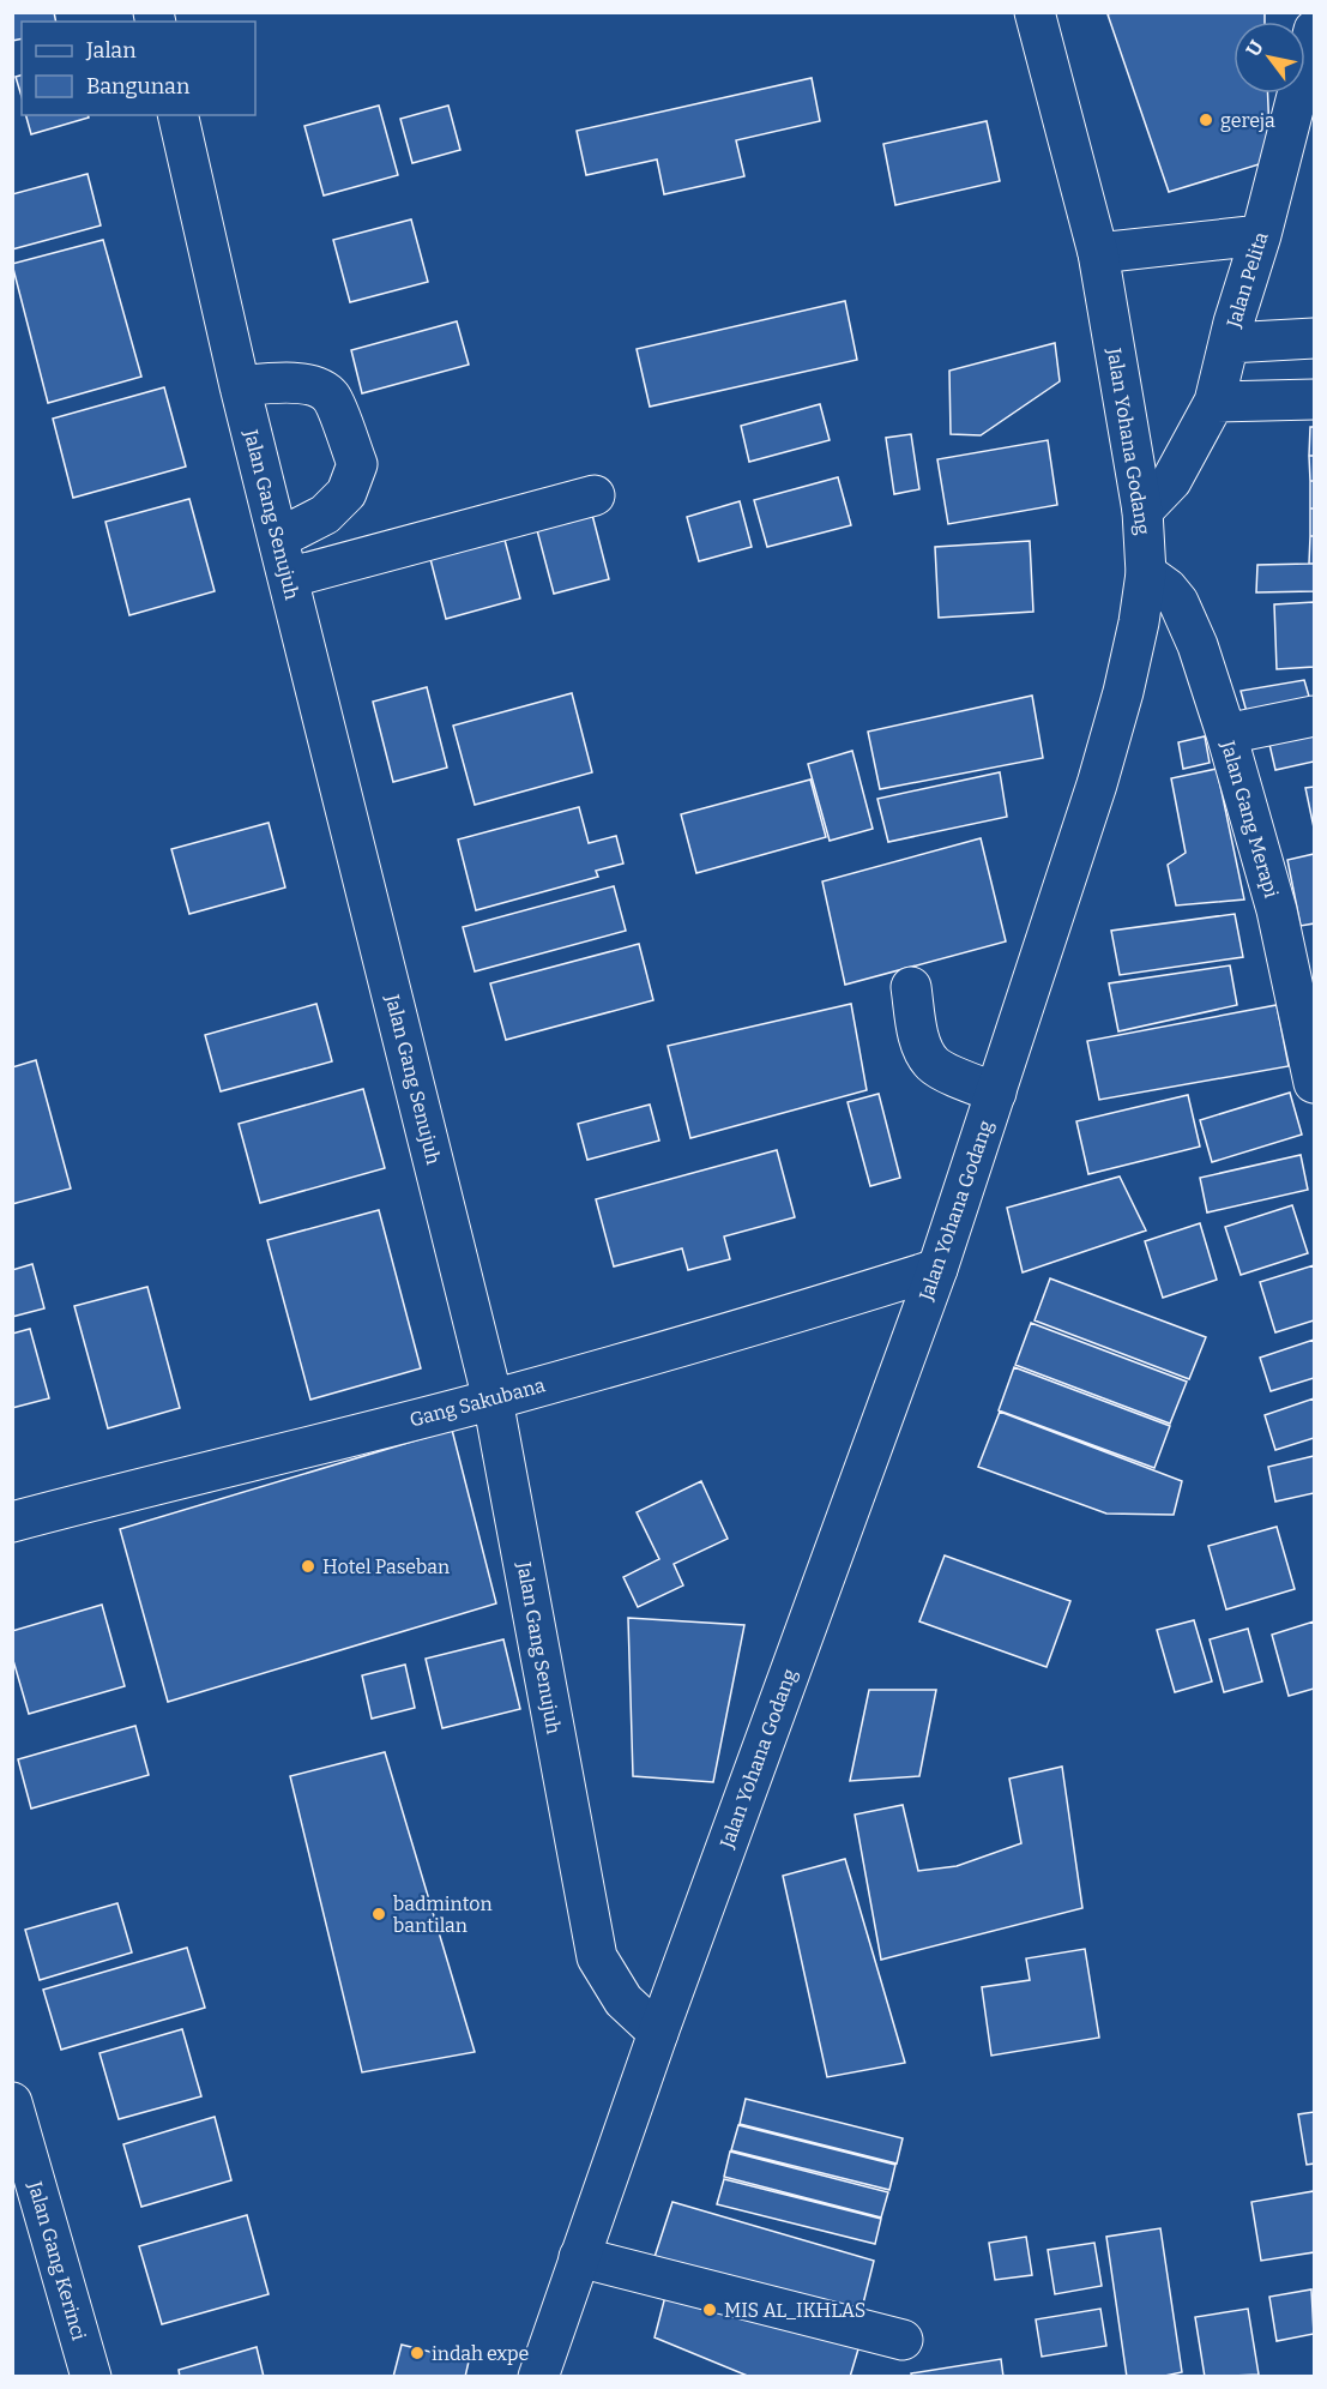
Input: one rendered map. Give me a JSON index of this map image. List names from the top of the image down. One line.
{"streets":{"street":["Jalan Pelita","Jalan Yohana Godang","Jalan Gang Senujuh","Jalan Gang Merapi","Gang Sakubana","Jalan Gang Kerinci"]},"crossings":[["Jalan Pelita","Jalan Yohana Godang"],["Jalan Yohana Godang","Jalan Gang Senujuh"],["Jalan Yohana Godang","Jalan Gang Merapi"],["Jalan Yohana Godang","Gang Sakubana"],["Jalan Gang Senujuh","Gang Sakubana"]],"places":["gereja","Hotel Paseban","badminton bantilan","MIS AL_IKHLAS","indah expe"],"legend":["Jalan","Bangunan"],"north":"top left"}
